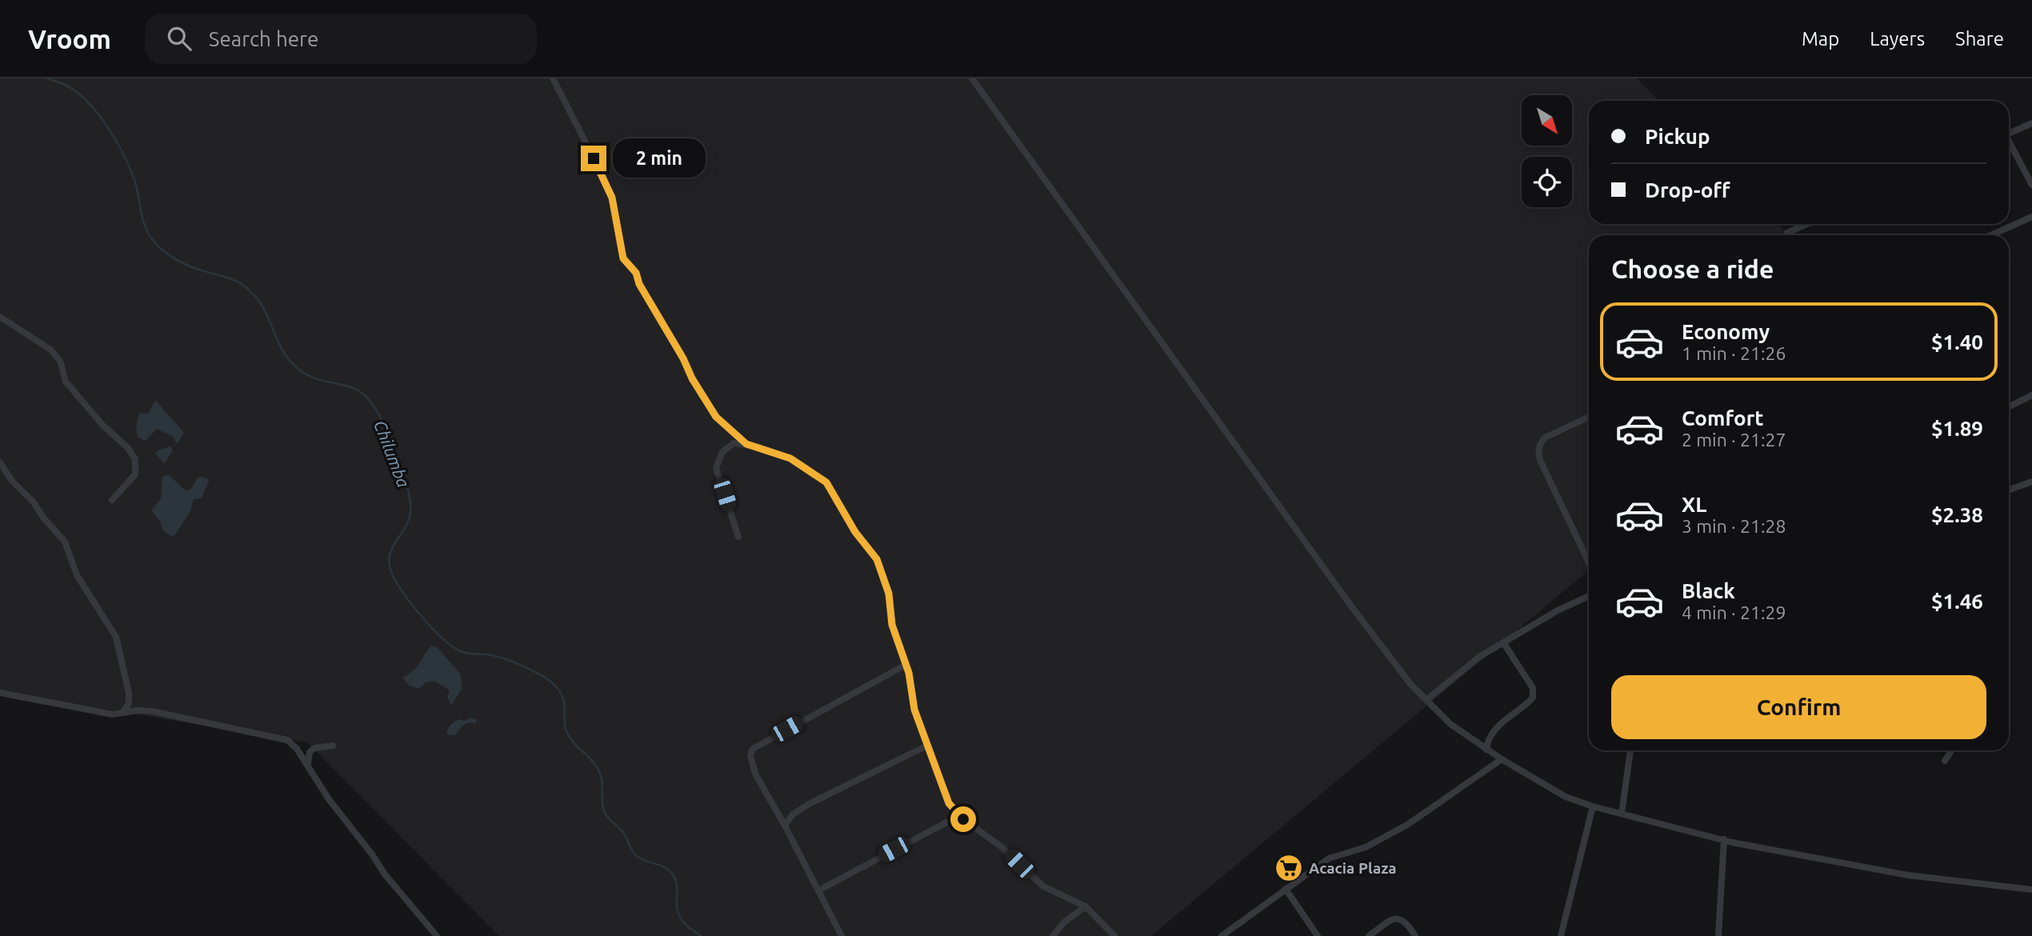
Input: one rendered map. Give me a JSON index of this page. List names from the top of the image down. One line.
{"water":["Chilumba"],"places":{"supermarket":["Acacia Plaza"]},"north":"bottom right","page":{"header":"Vroom","search":"Search here","nav":["Map","Layers","Share"],"banner":["Pickup","Drop-off"],"bubble":"2 min","heading":"Choose a ride","list":[{"name":"Economy","note":"1 min · 21:26","value":"$1.40"},{"name":"Comfort","note":"2 min · 21:27","value":"$1.89"},{"name":"XL","note":"3 min · 21:28","value":"$2.38"},{"name":"Black","note":"4 min · 21:29","value":"$1.46"}],"buttons":"Confirm"}}
